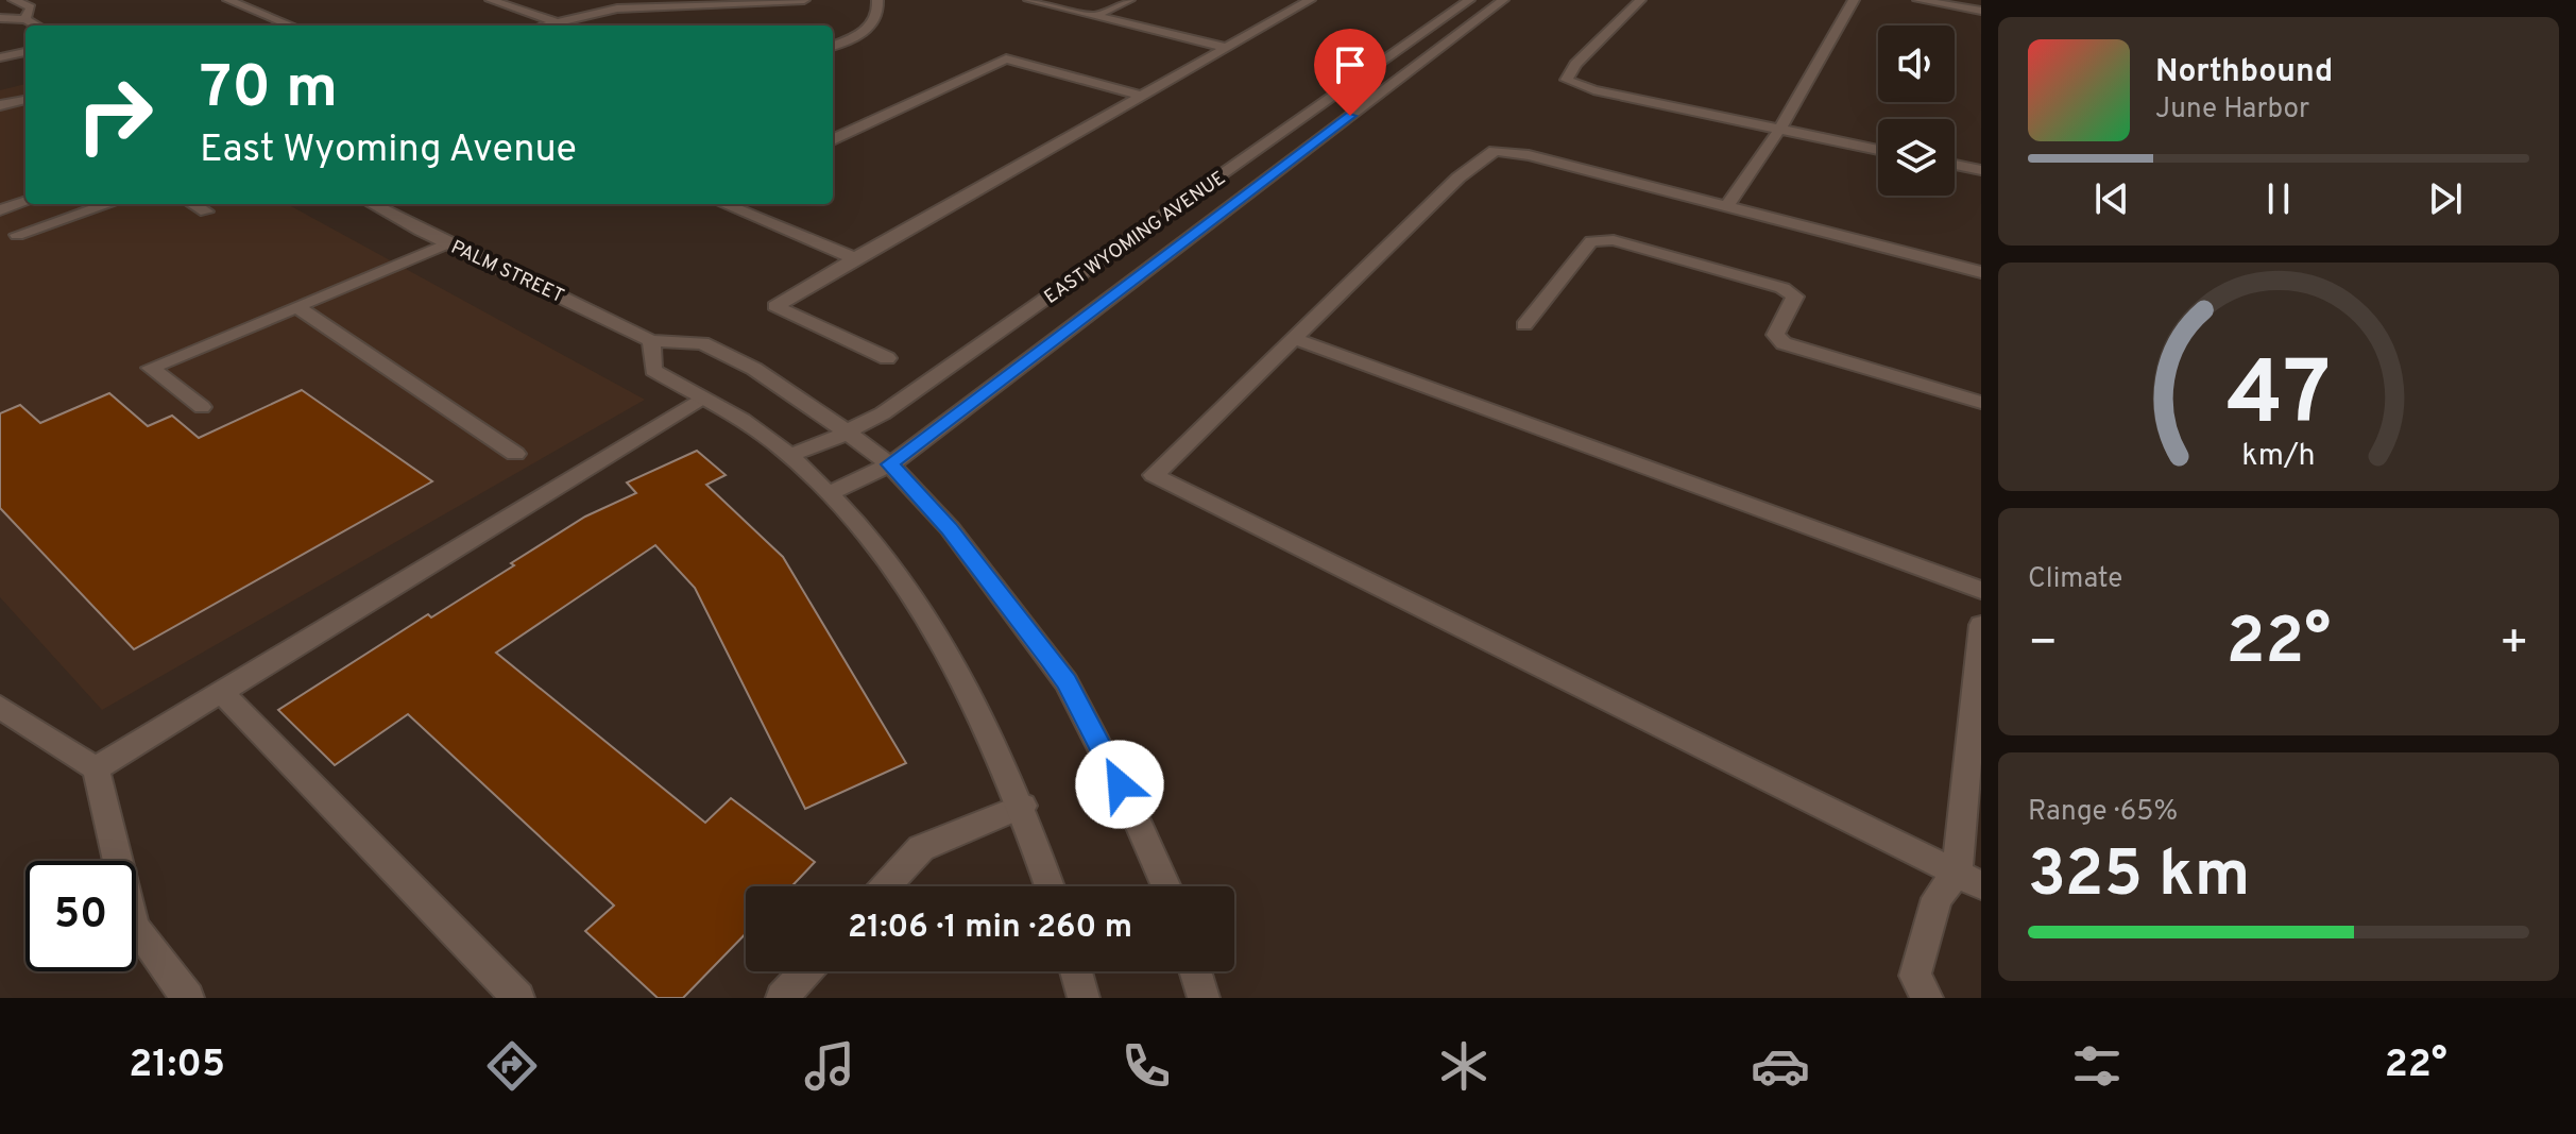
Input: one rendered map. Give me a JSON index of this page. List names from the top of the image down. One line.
{"streets":{"street":["EAST WYOMING AVENUE","PALM STREET"]},"crossings":[["EAST WYOMING AVENUE","PALM STREET"]],"page":{"turn":["70 m","East Wyoming Avenue"],"song":["Northbound","June Harbor"],"tile":["Climate",["Range · 65%","325 km"]],"heat":["−","22°","+"],"limit":"50","trip":"21:06 · 1 min · 260 m","tabs":["21:05","22°"],"gauge":["47","km/h"]}}
